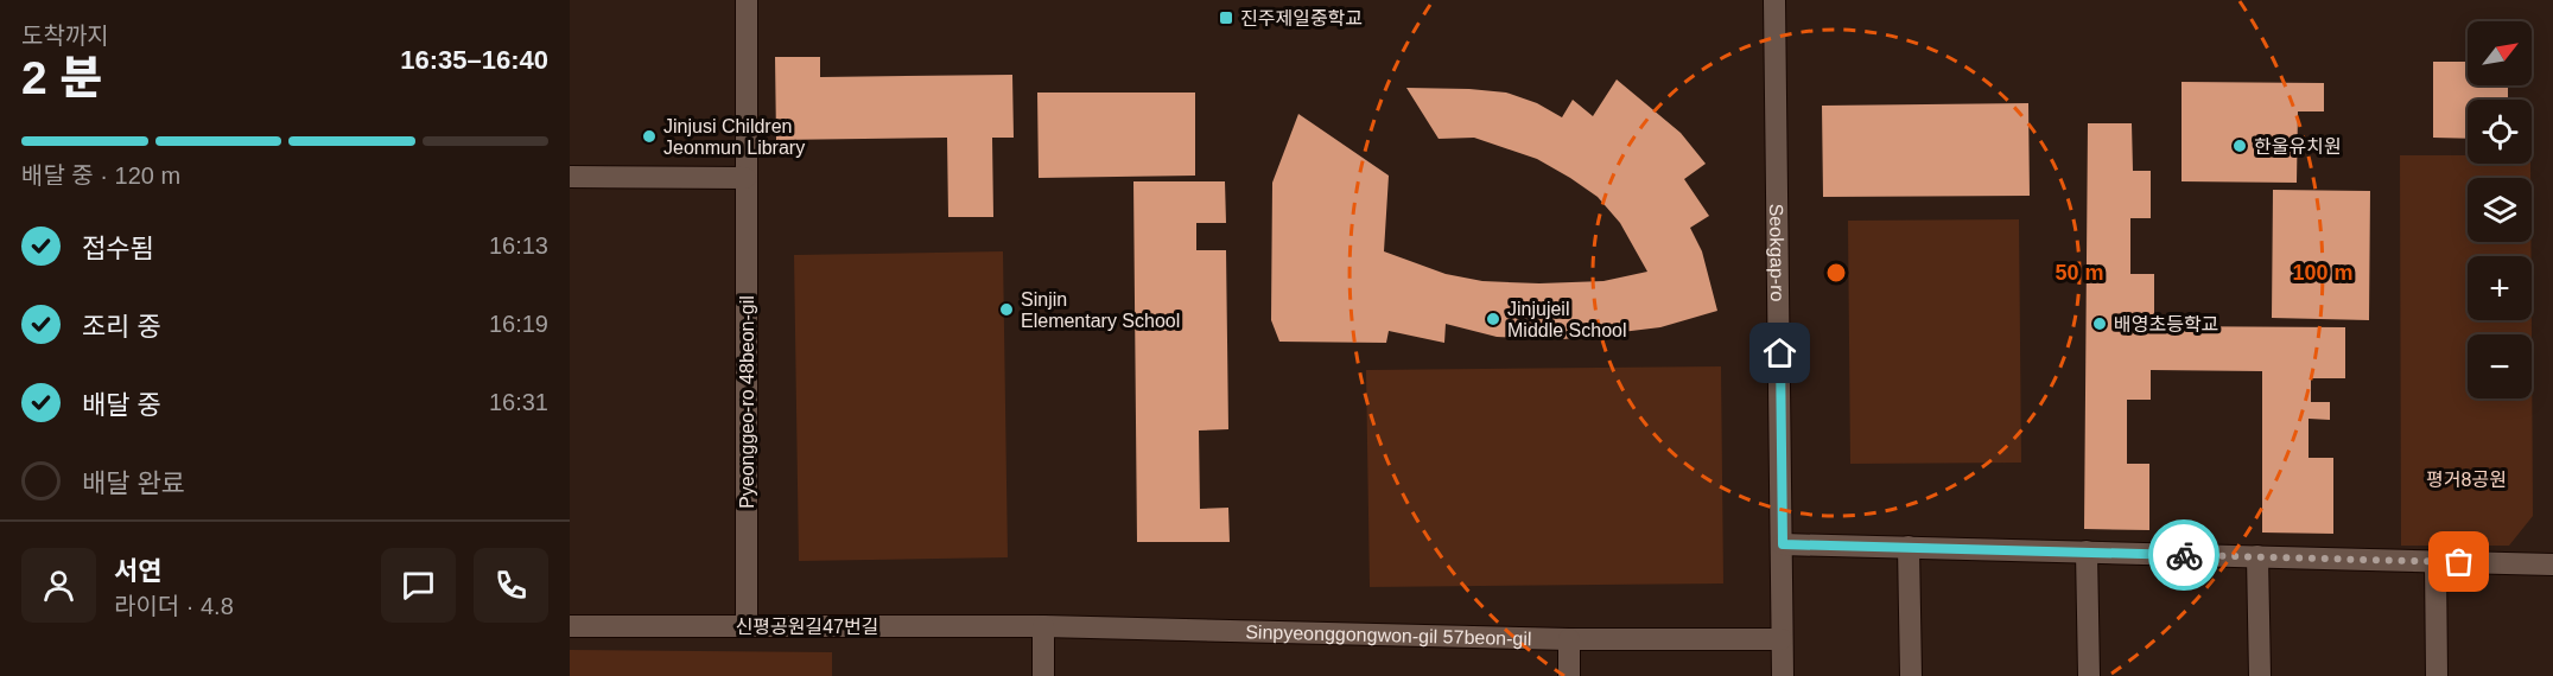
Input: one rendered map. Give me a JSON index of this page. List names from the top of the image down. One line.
{"streets":{"street":["Seokgap-ro","Pyeonggeo-ro 48beon-gil","신평공원길47번길","Sinpyeonggongwon-gil 57beon-gil"]},"crossings":[["Seokgap-ro","Sinpyeonggongwon-gil 57beon-gil"],["Pyeonggeo-ro 48beon-gil","신평공원길47번길"],["신평공원길47번길","Sinpyeonggongwon-gil 57beon-gil"]],"parks":["평거8공원"],"places":{"transit":["진주제일중학교"],"other":["Jinjusi Children Jeonmun Library","한울유치원","Sinjin Elementary School","Jinjujeil Middle School","배영초등학교"]},"north":"top right","page":{"heading":["2 분","도착까지","16:35–16:40"],"panel":["서연","라이더 · 4.8"],"map_buttons":["+","−"],"bar":"배달 중 · 120 m","list":[["접수됨","16:13"],["조리 중","16:19"],["배달 중","16:31"],"배달 완료"]},"rings":["50 m","100 m"]}
